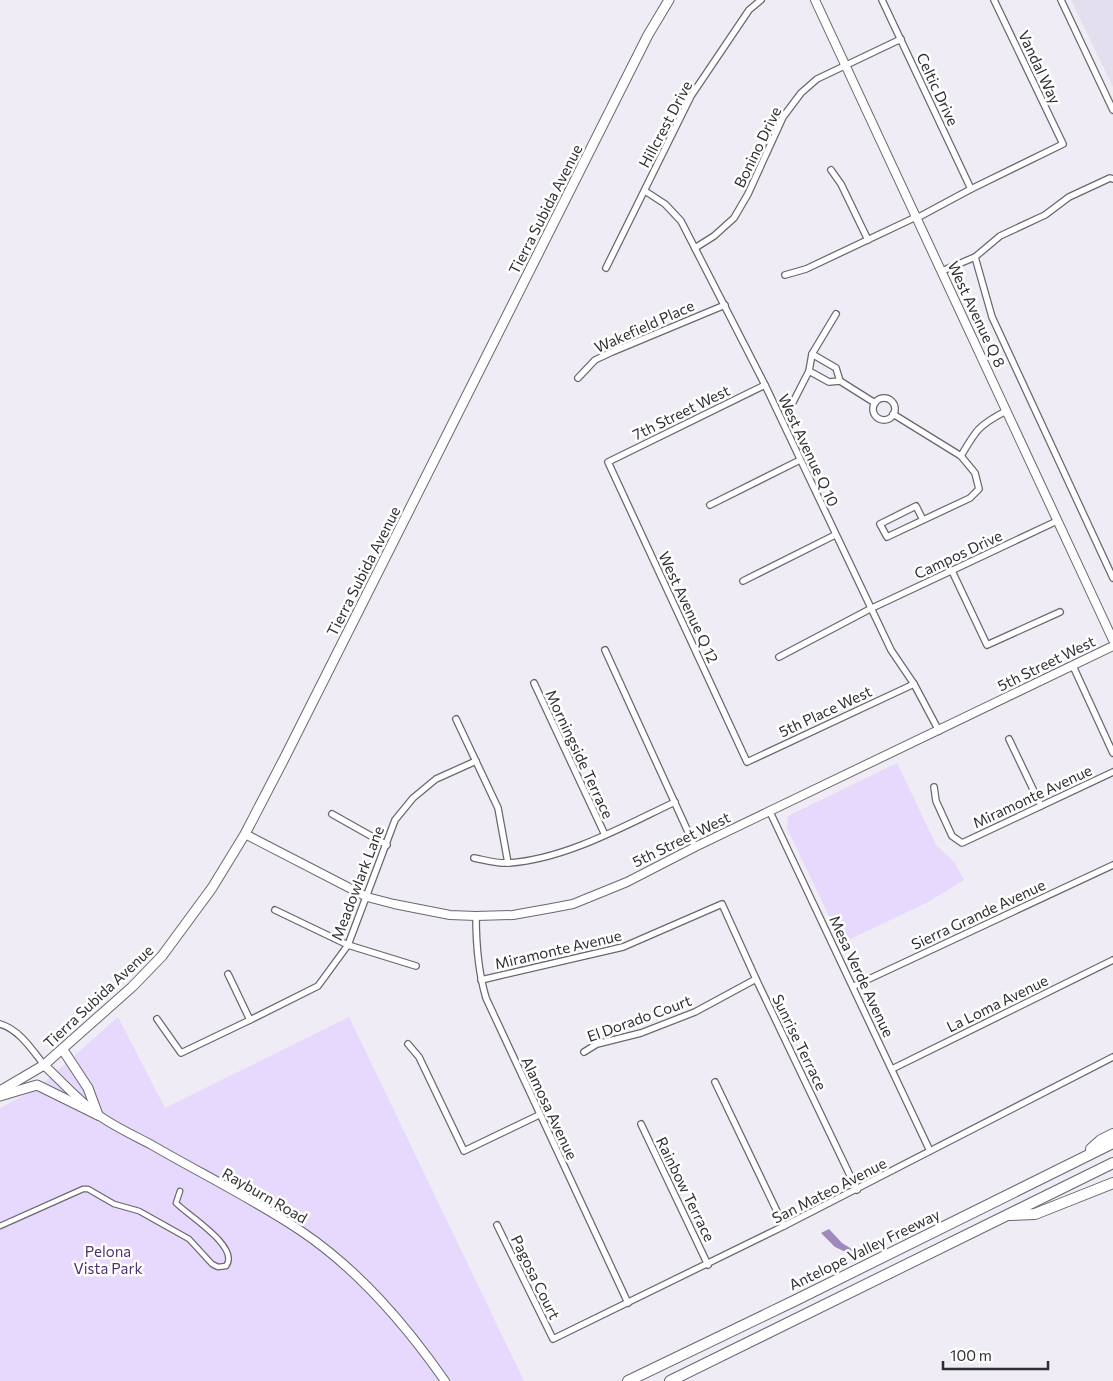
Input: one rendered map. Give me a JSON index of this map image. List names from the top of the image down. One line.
{"streets":{"highway":["Antelope Valley Freeway"],"main road":["Tierra Subida Avenue"],"street":["Vandal Way","Celtic Drive","Hillcrest Drive","Bonino Drive","West Avenue Q 8","Wakefield Place","7th Street West","West Avenue Q 10","Campos Drive","West Avenue Q 12","5th Street West","5th Place West","Morningside Terrace","Miramonte Avenue","Meadowlark Lane","Sierra Grande Avenue","Mesa Verde Avenue","La Loma Avenue","El Dorado Court","Sunrise Terrace","Alamosa Avenue","Rainbow Terrace","San Mateo Avenue","Rayburn Road","Pagosa Court"]},"crossings":[["Vandal Way","Celtic Drive"],["Celtic Drive","Bonino Drive"],["Hillcrest Drive","West Avenue Q 10"],["Bonino Drive","West Avenue Q 8"],["Bonino Drive","West Avenue Q 10"],["Tierra Subida Avenue","5th Street West"],["Tierra Subida Avenue","Rayburn Road"],["West Avenue Q 8","Campos Drive"],["Wakefield Place","West Avenue Q 10"],["7th Street West","West Avenue Q 10"],["7th Street West","West Avenue Q 12"],["West Avenue Q 10","Campos Drive"],["West Avenue Q 10","5th Street West"],["West Avenue Q 10","5th Place West"],["West Avenue Q 12","5th Place West"],["5th Street West","Meadowlark Lane"],["5th Street West","Mesa Verde Avenue"],["5th Street West","Alamosa Avenue"],["Miramonte Avenue","Sunrise Terrace"],["Miramonte Avenue","Alamosa Avenue"],["Sierra Grande Avenue","Mesa Verde Avenue"],["Mesa Verde Avenue","La Loma Avenue"],["Mesa Verde Avenue","San Mateo Avenue"],["El Dorado Court","Sunrise Terrace"],["Sunrise Terrace","San Mateo Avenue"],["Alamosa Avenue","San Mateo Avenue"],["Rainbow Terrace","San Mateo Avenue"],["San Mateo Avenue","Pagosa Court"]],"parks":["Pelona Vista Park"],"scale_bar":"100 m"}
